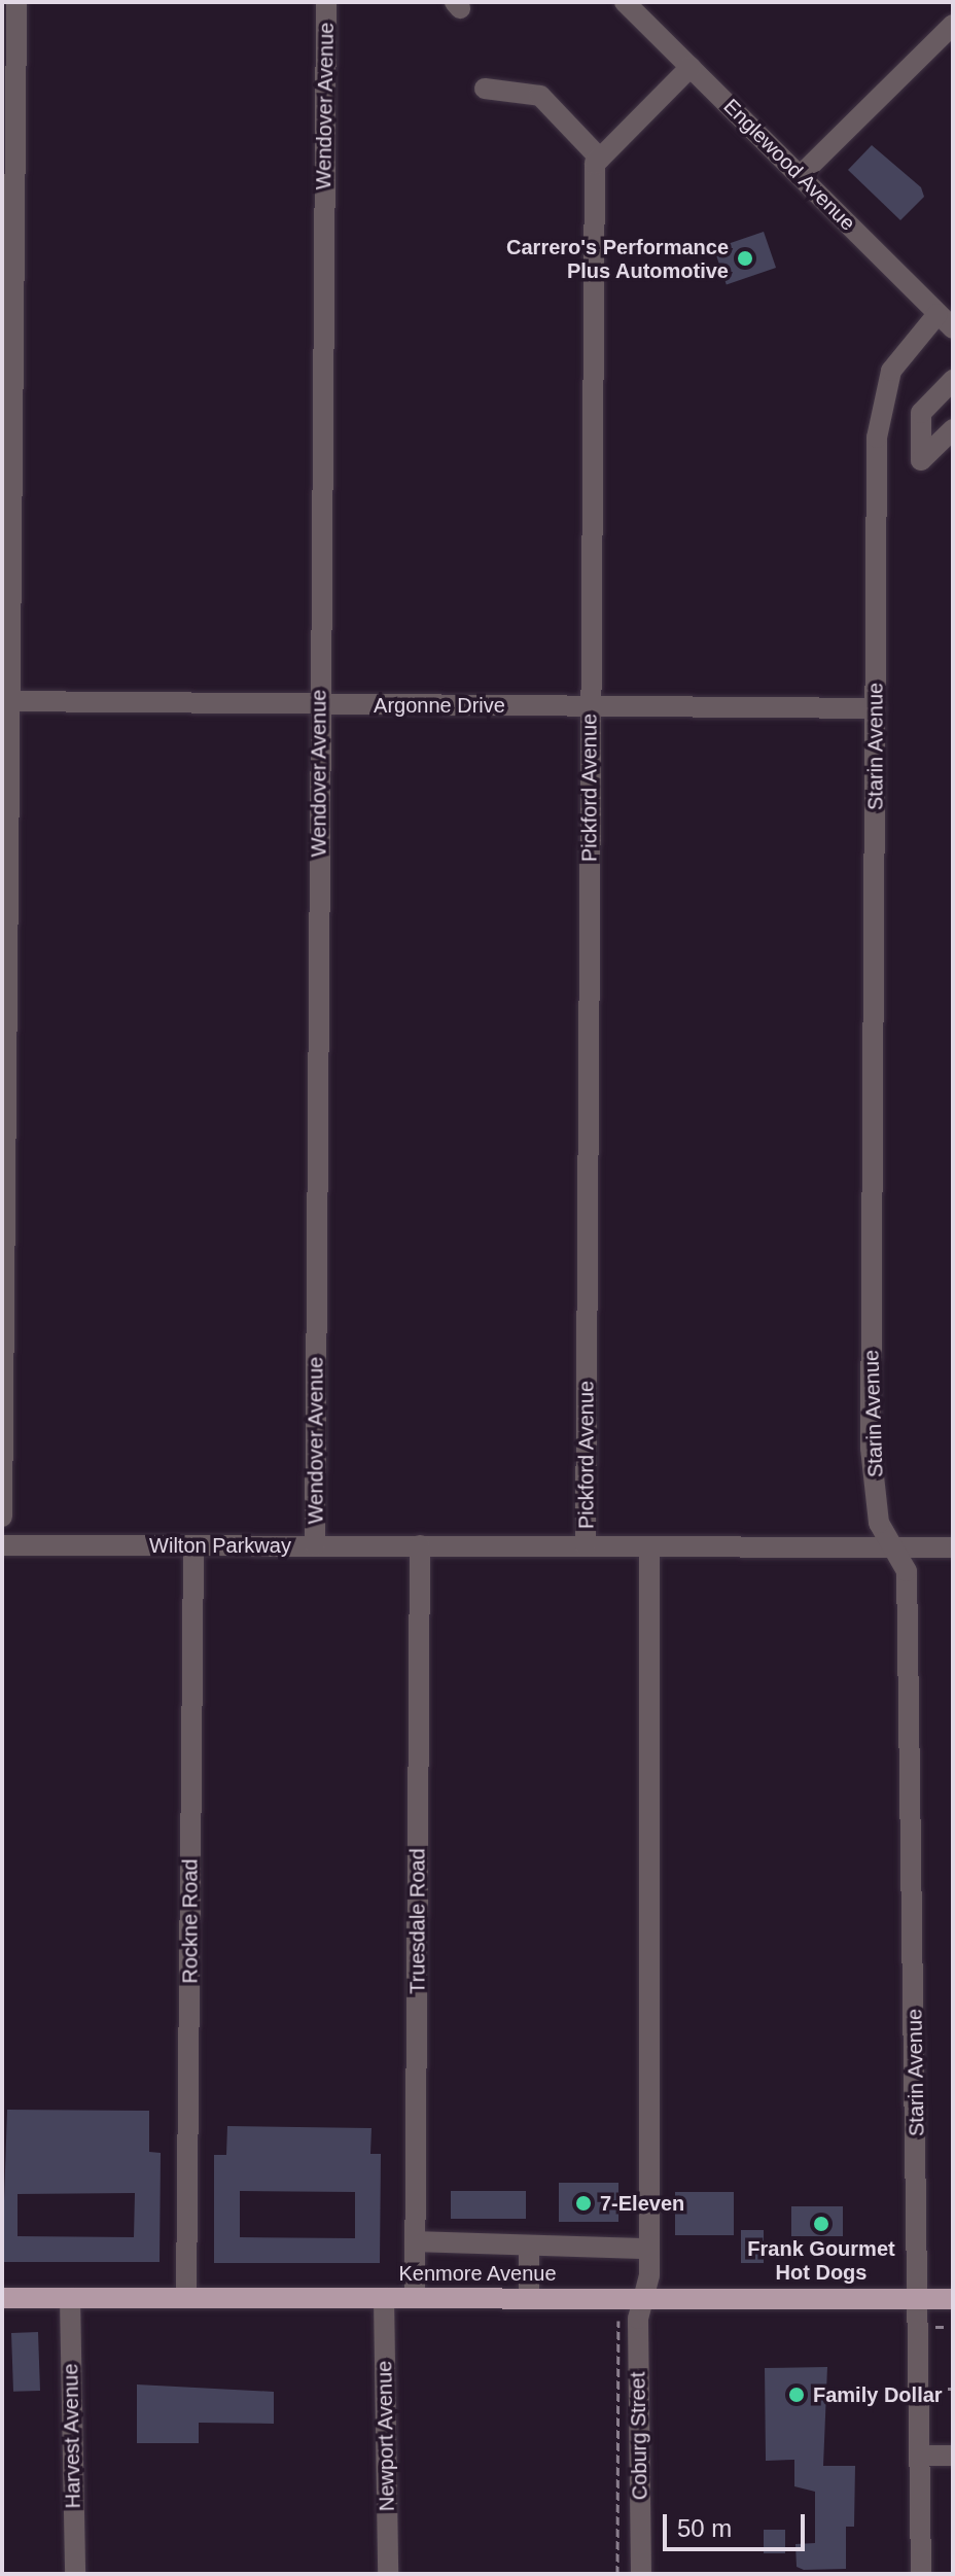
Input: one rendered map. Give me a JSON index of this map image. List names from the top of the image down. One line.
{"streets":{"main road":["Kenmore Avenue"],"street":["Wendover Avenue","Englewood Avenue","Argonne Drive","Starin Avenue","Pickford Avenue","Wilton Parkway","Rockne Road","Truesdale Road","Harvest Avenue","Newport Avenue","Coburg Street"]},"crossings":[["Wendover Avenue","Argonne Drive"],["Wendover Avenue","Wilton Parkway"],["Englewood Avenue","Starin Avenue"],["Argonne Drive","Starin Avenue"],["Argonne Drive","Pickford Avenue"],["Starin Avenue","Kenmore Avenue"],["Pickford Avenue","Wilton Parkway"],["Wilton Parkway","Rockne Road"],["Wilton Parkway","Truesdale Road"],["Rockne Road","Kenmore Avenue"],["Truesdale Road","Kenmore Avenue"],["Kenmore Avenue","Harvest Avenue"],["Kenmore Avenue","Newport Avenue"],["Kenmore Avenue","Coburg Street"]],"places":["Carrero's Performance Plus Automotive","7-Eleven","Frank Gourmet Hot Dogs","Family Dollar"],"scale_bar":"50 m"}
